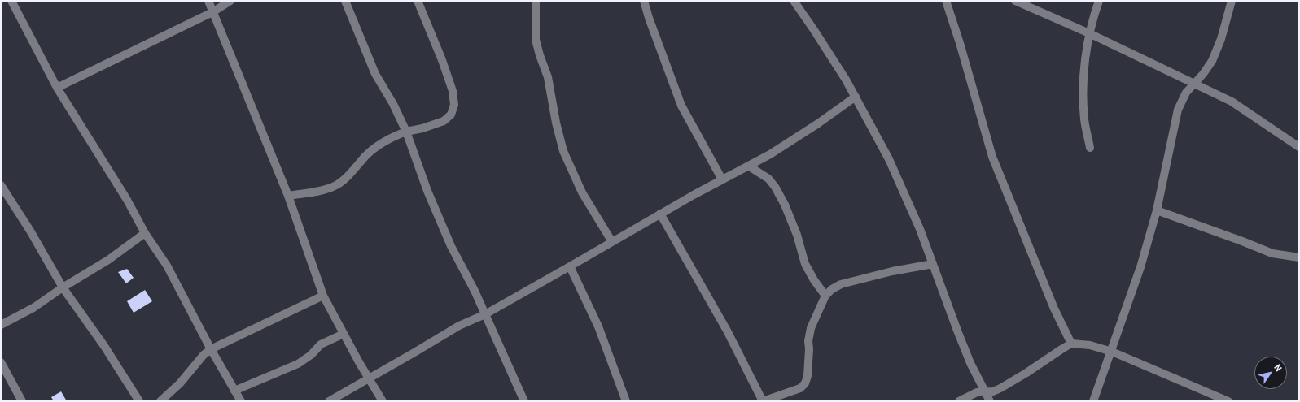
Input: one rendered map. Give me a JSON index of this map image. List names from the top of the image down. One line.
{"north":"top right"}
